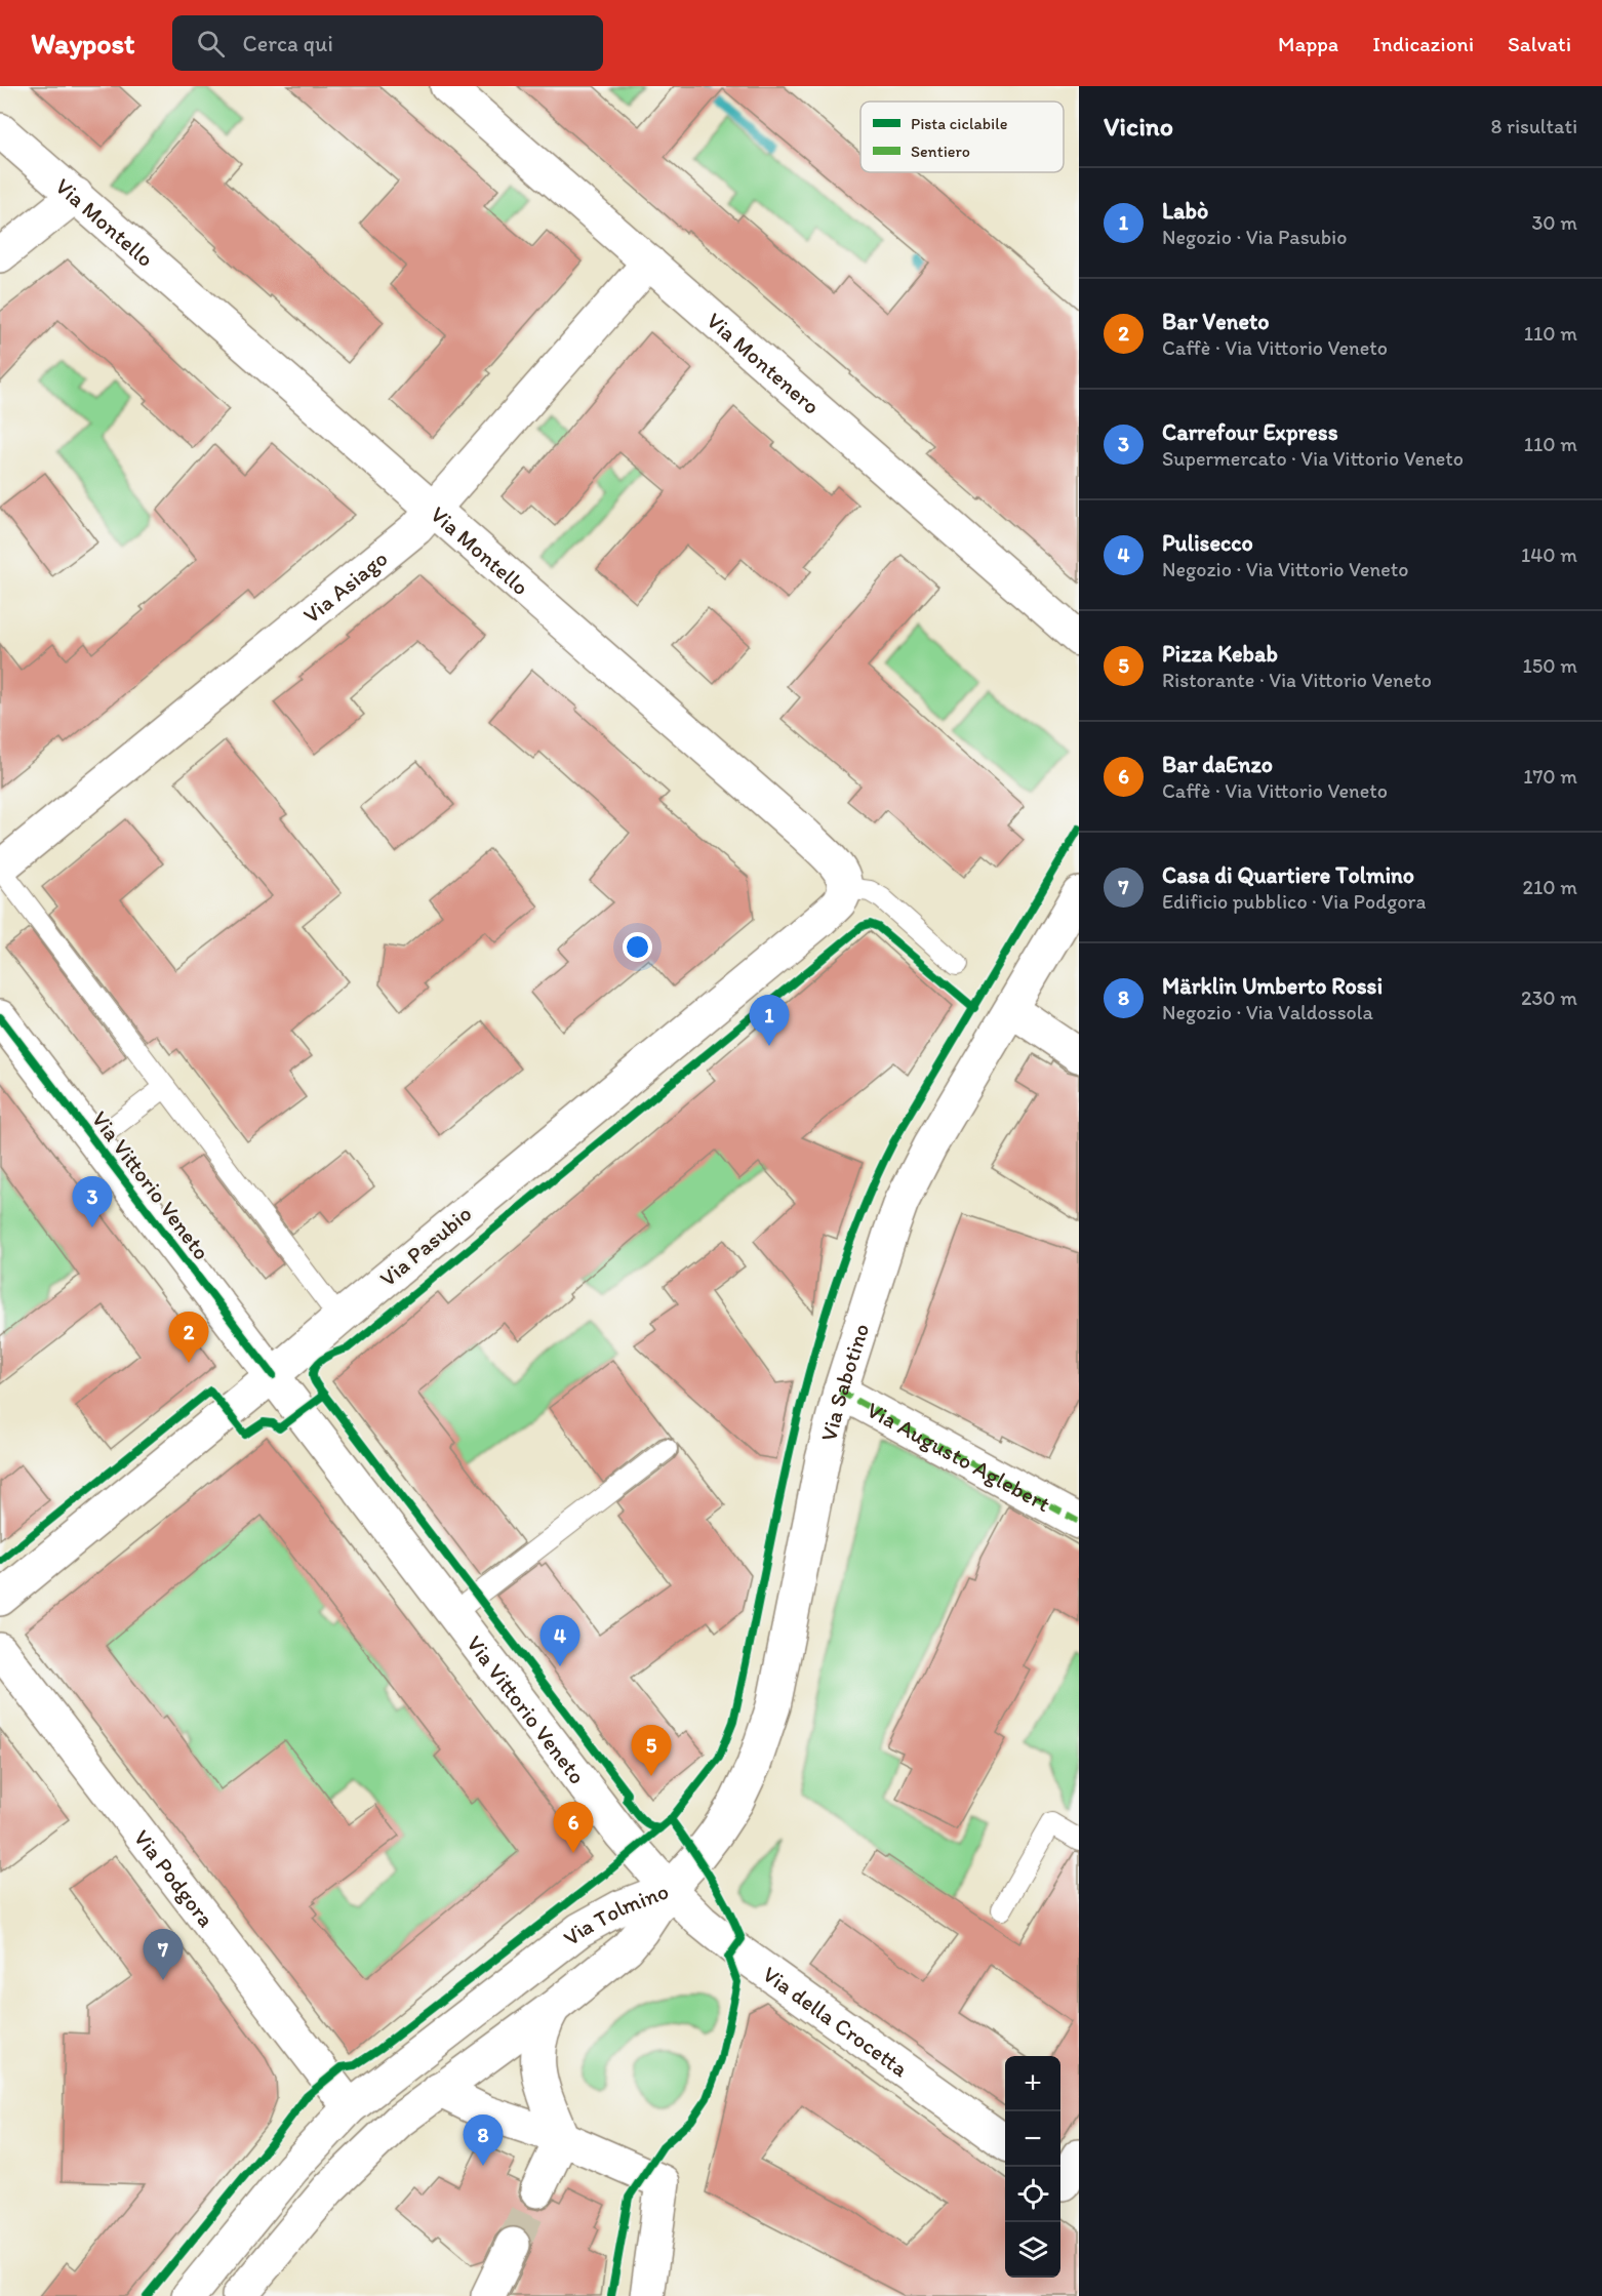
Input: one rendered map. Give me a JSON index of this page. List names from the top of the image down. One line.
{"streets":{"street":["Via Montello","Via Montenero","Via Asiago","Via Vittorio Veneto","Via Pasubio","Via Sabotino","Via Augusto Aglebert","Via Podgora","Via Tolmino","Via della Crocetta"]},"crossings":[["Via Montello","Via Asiago"],["Via Montello","Via Pasubio"],["Via Montenero","Via Asiago"],["Via Vittorio Veneto","Via Pasubio"],["Via Vittorio Veneto","Via Sabotino"],["Via Vittorio Veneto","Via Tolmino"],["Via Vittorio Veneto","Via della Crocetta"],["Via Sabotino","Via Augusto Aglebert"],["Via Sabotino","Via Tolmino"],["Via Sabotino","Via della Crocetta"],["Via Podgora","Via Tolmino"],["Via Tolmino","Via della Crocetta"]],"legend":["Pista ciclabile","Sentiero"],"page":{"header":"Waypost","search":"Cerca qui","nav":["Mappa","Indicazioni","Salvati"],"heading":["Vicino","8 risultati"],"list":[{"mark":"1","name":"Labò","note":"Negozio · Via Pasubio","value":"30 m"},{"mark":"2","name":"Bar Veneto","note":"Caffè · Via Vittorio Veneto","value":"110 m"},{"mark":"3","name":"Carrefour Express","note":"Supermercato · Via Vittorio Veneto","value":"110 m"},{"mark":"4","name":"Pulisecco","note":"Negozio · Via Vittorio Veneto","value":"140 m"},{"mark":"5","name":"Pizza Kebab","note":"Ristorante · Via Vittorio Veneto","value":"150 m"},{"mark":"6","name":"Bar daEnzo","note":"Caffè · Via Vittorio Veneto","value":"170 m"},{"mark":"7","name":"Casa di Quartiere Tolmino","note":"Edificio pubblico · Via Podgora","value":"210 m"},{"mark":"8","name":"Märklin Umberto Rossi","note":"Negozio · Via Valdossola","value":"230 m"}],"pins":["1","3","2","4","5","6","7","8"],"map_buttons":["+","−"]}}
